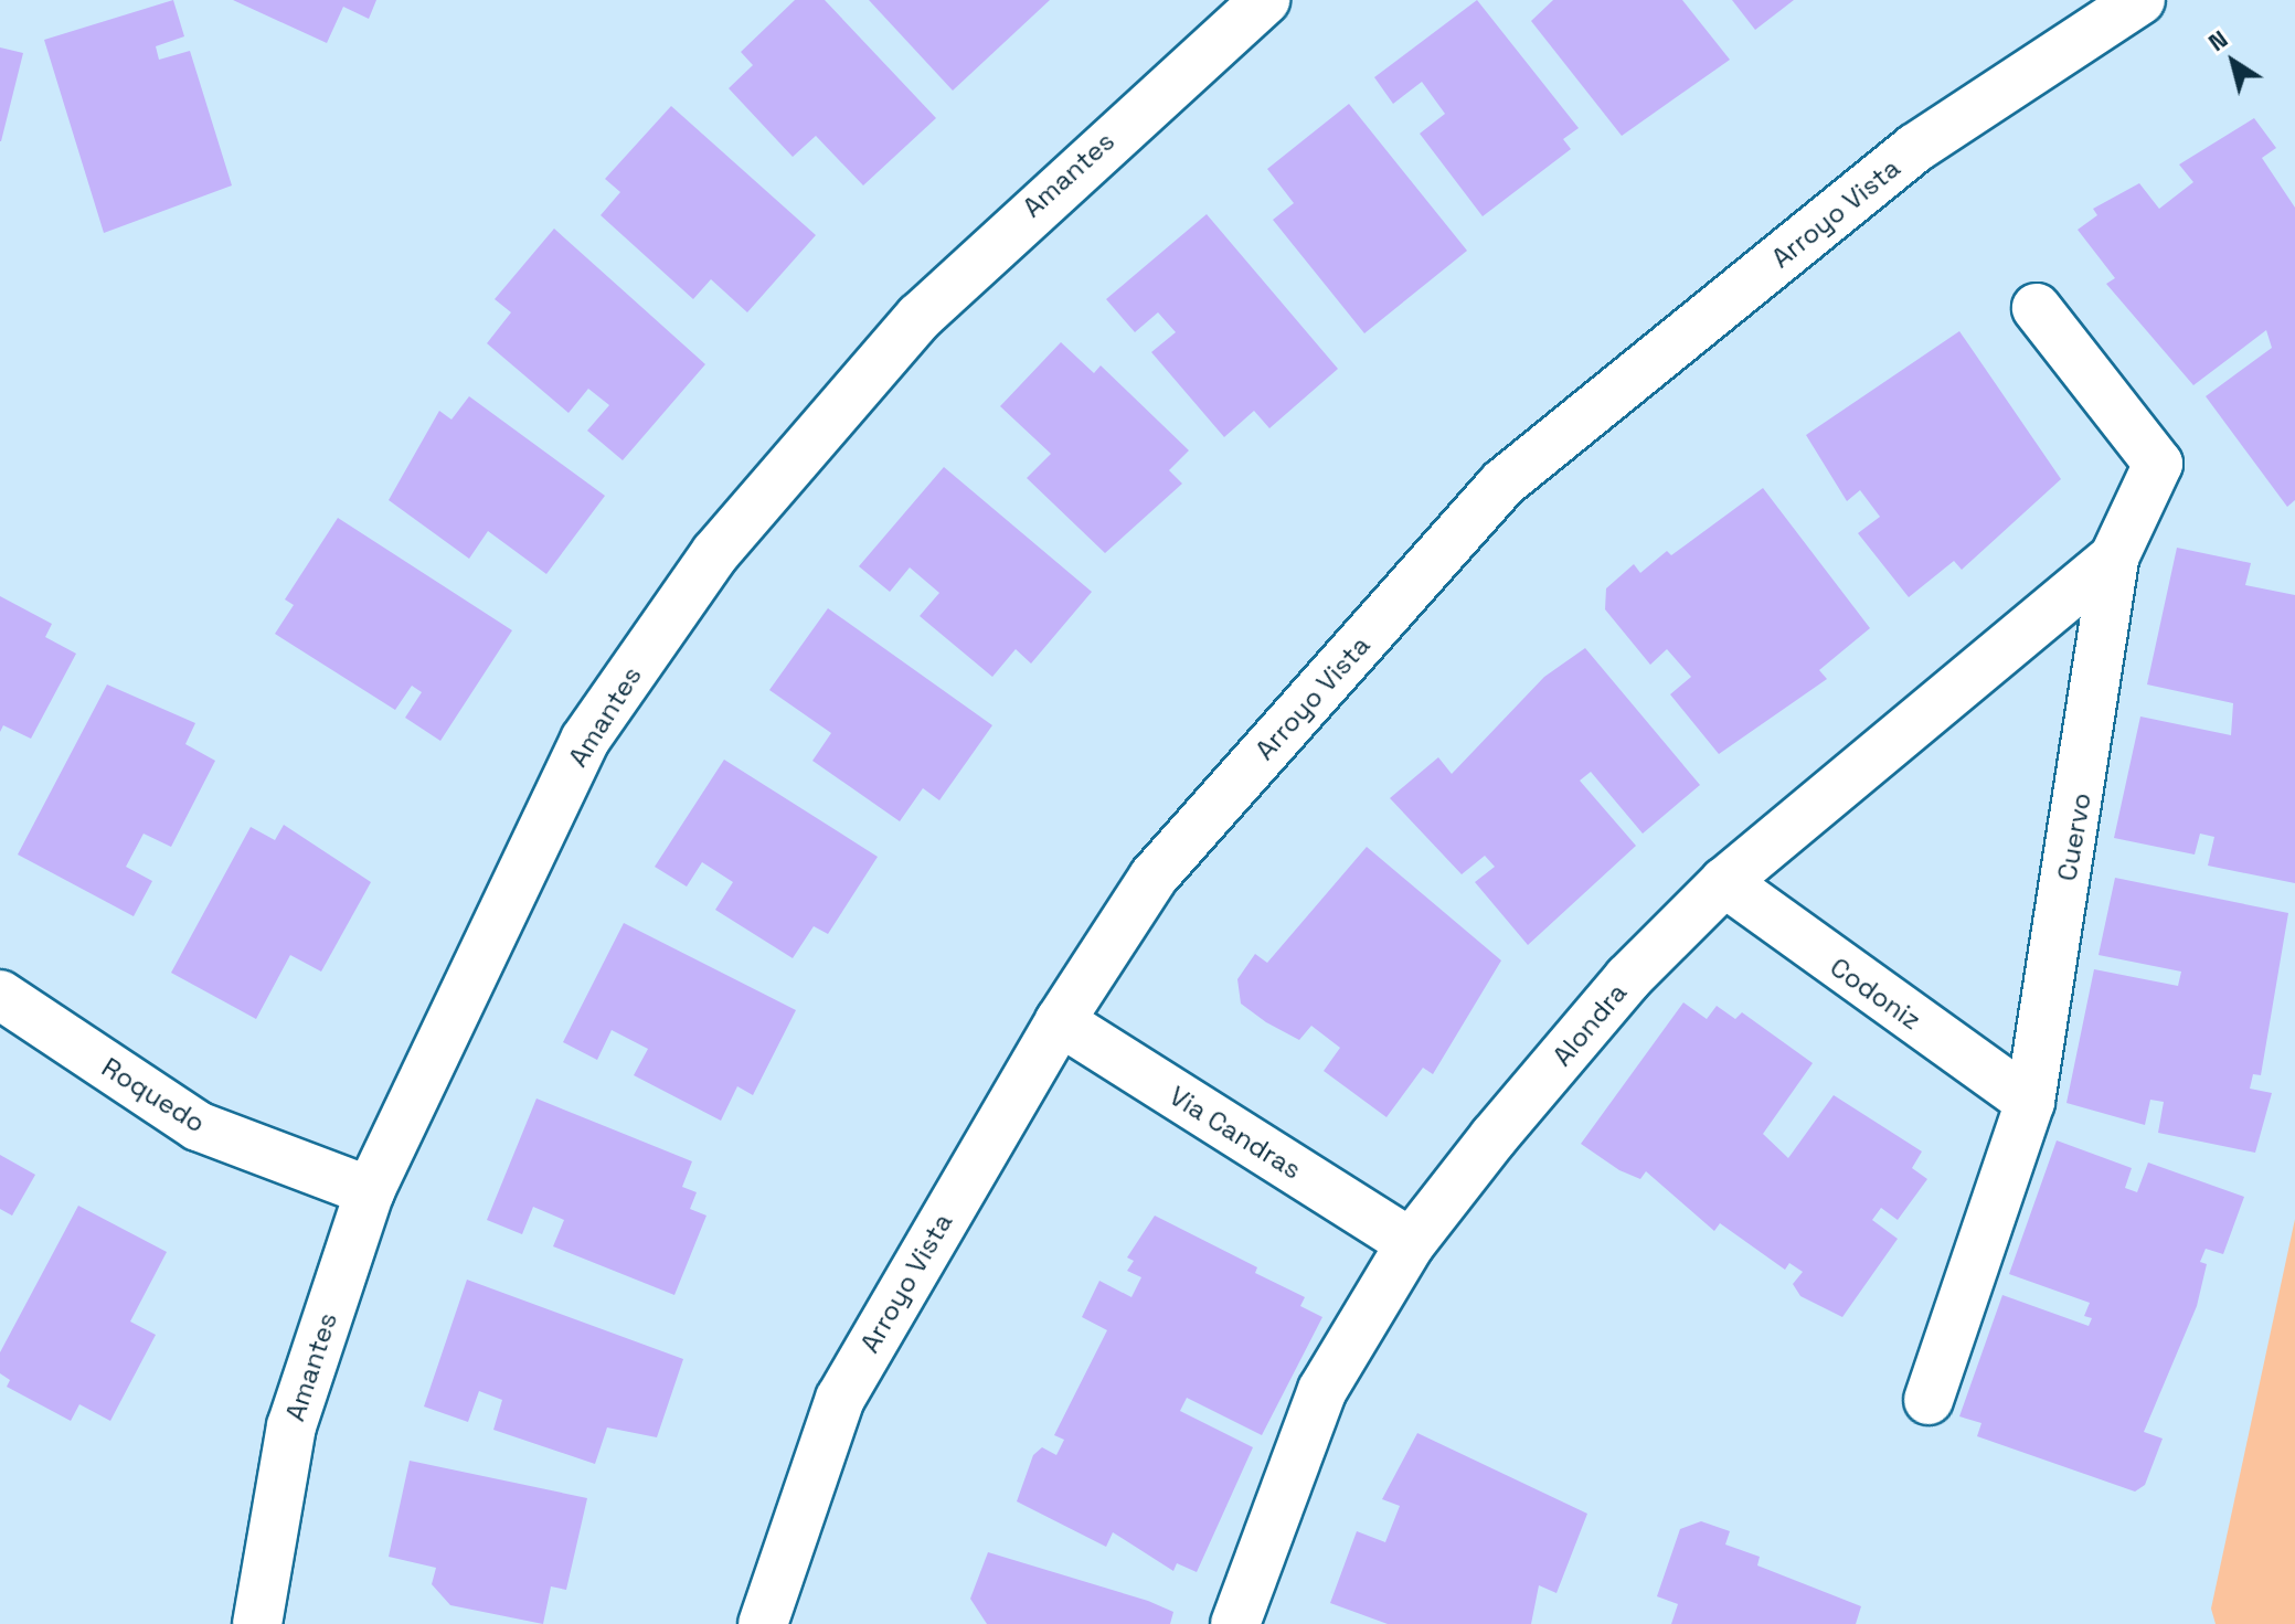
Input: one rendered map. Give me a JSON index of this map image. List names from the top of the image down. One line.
{"streets":{"street":["Amantes","Arroyo Vista","Cuervo","Codoniz","Alondra","Roquedo","Via Candras"]},"crossings":[["Amantes","Roquedo"],["Arroyo Vista","Via Candras"],["Cuervo","Codoniz"],["Cuervo","Alondra"],["Codoniz","Alondra"],["Alondra","Via Candras"]],"north":"top left"}
